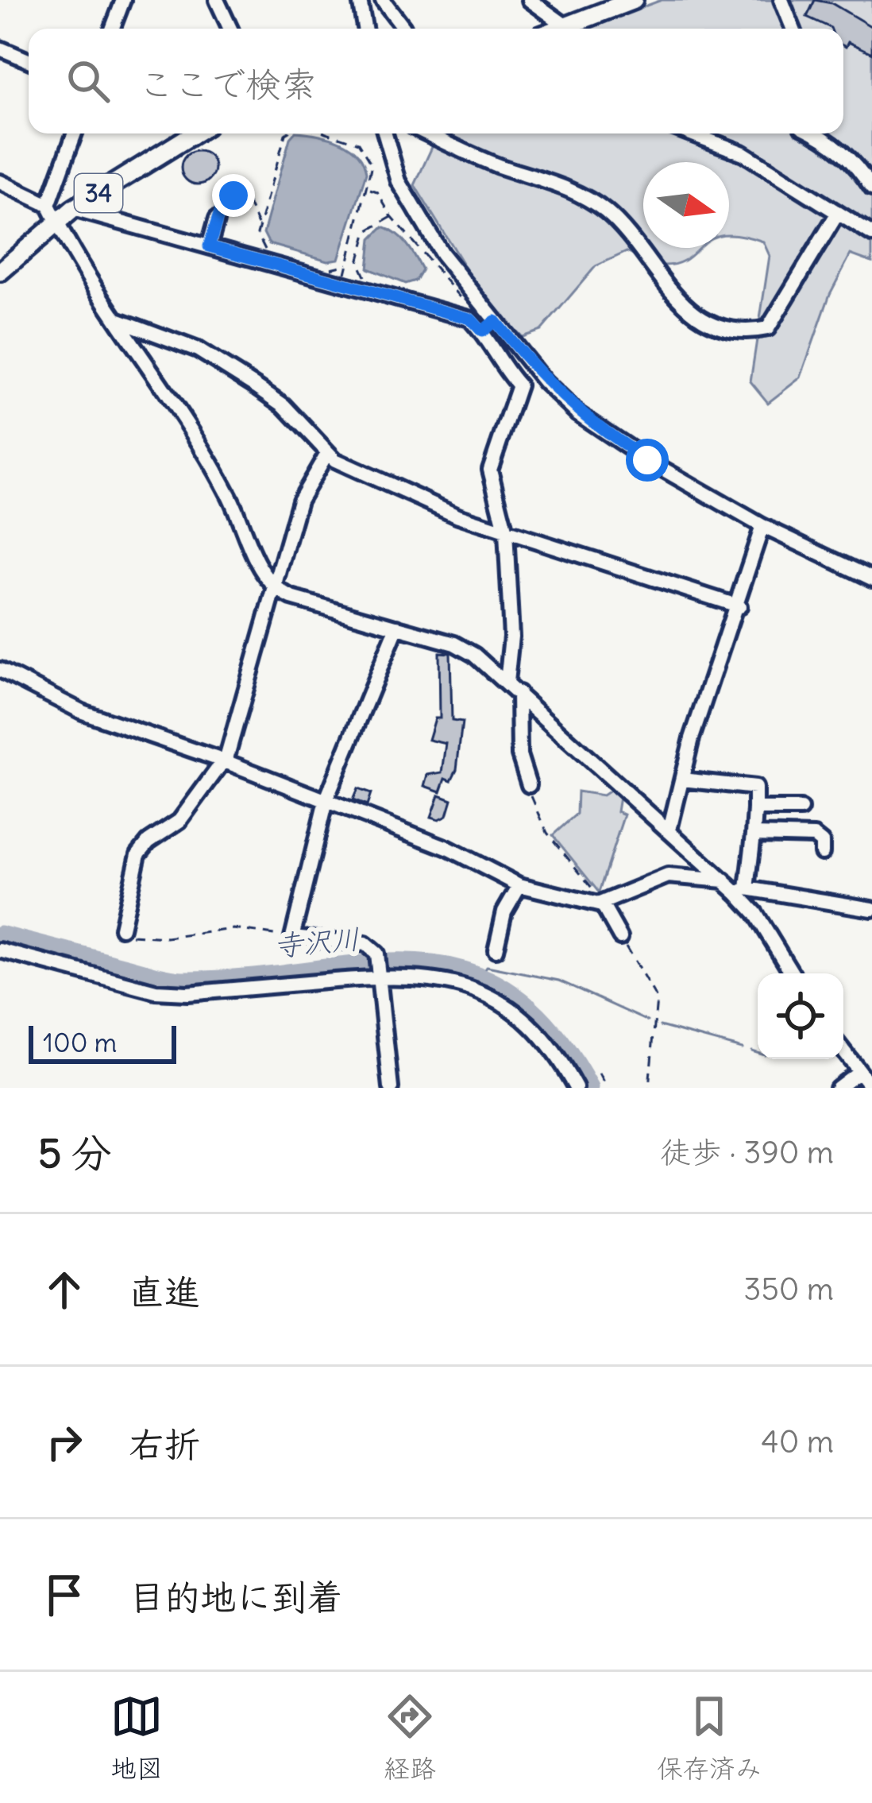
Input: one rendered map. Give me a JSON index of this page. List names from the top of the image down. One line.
{"streets":{"main road":["34"]},"water":["寺沢川"],"scale_bar":"100 m","north":"right","page":{"search":"ここで検索","scale":"100 m","heading":["5 分","徒歩 · 390 m"],"list":[["直進","350 m"],["右折","40 m"],"目的地に到着"],"nav":["地図","経路","保存済み"]}}
